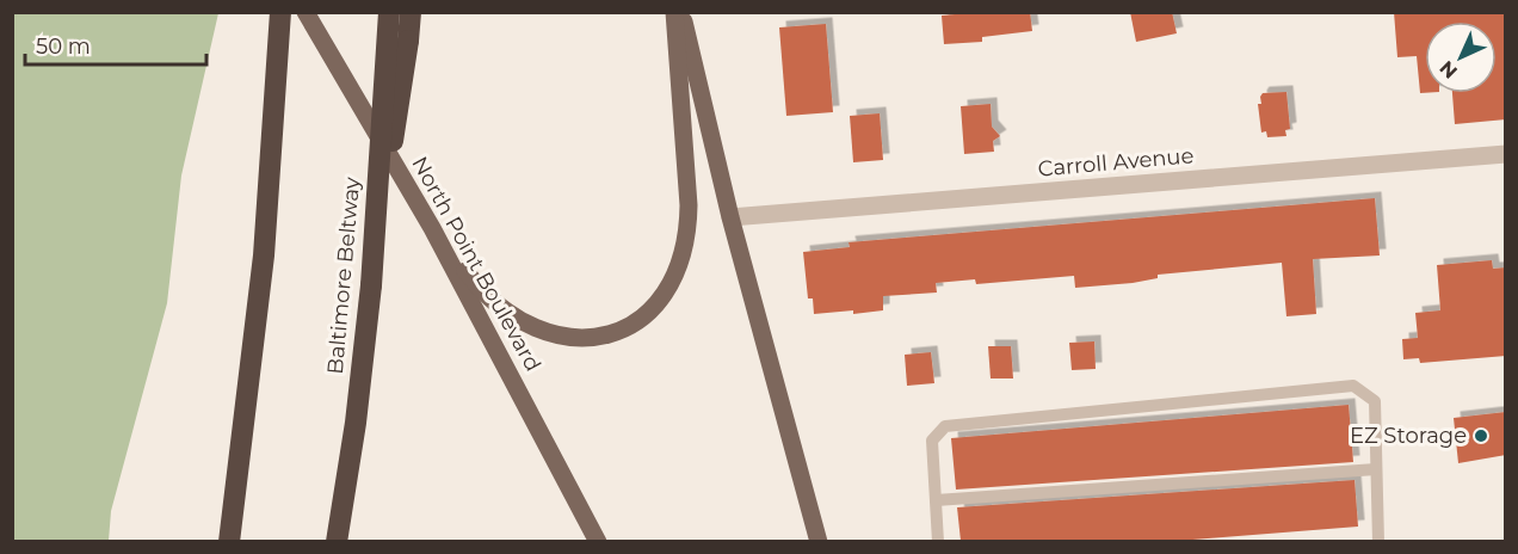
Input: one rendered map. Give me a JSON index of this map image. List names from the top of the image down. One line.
{"streets":{"highway":["Baltimore Beltway"],"main road":["North Point Boulevard"],"street":["Carroll Avenue"]},"places":["EZ Storage"],"scale_bar":"50 m","north":"bottom left"}
